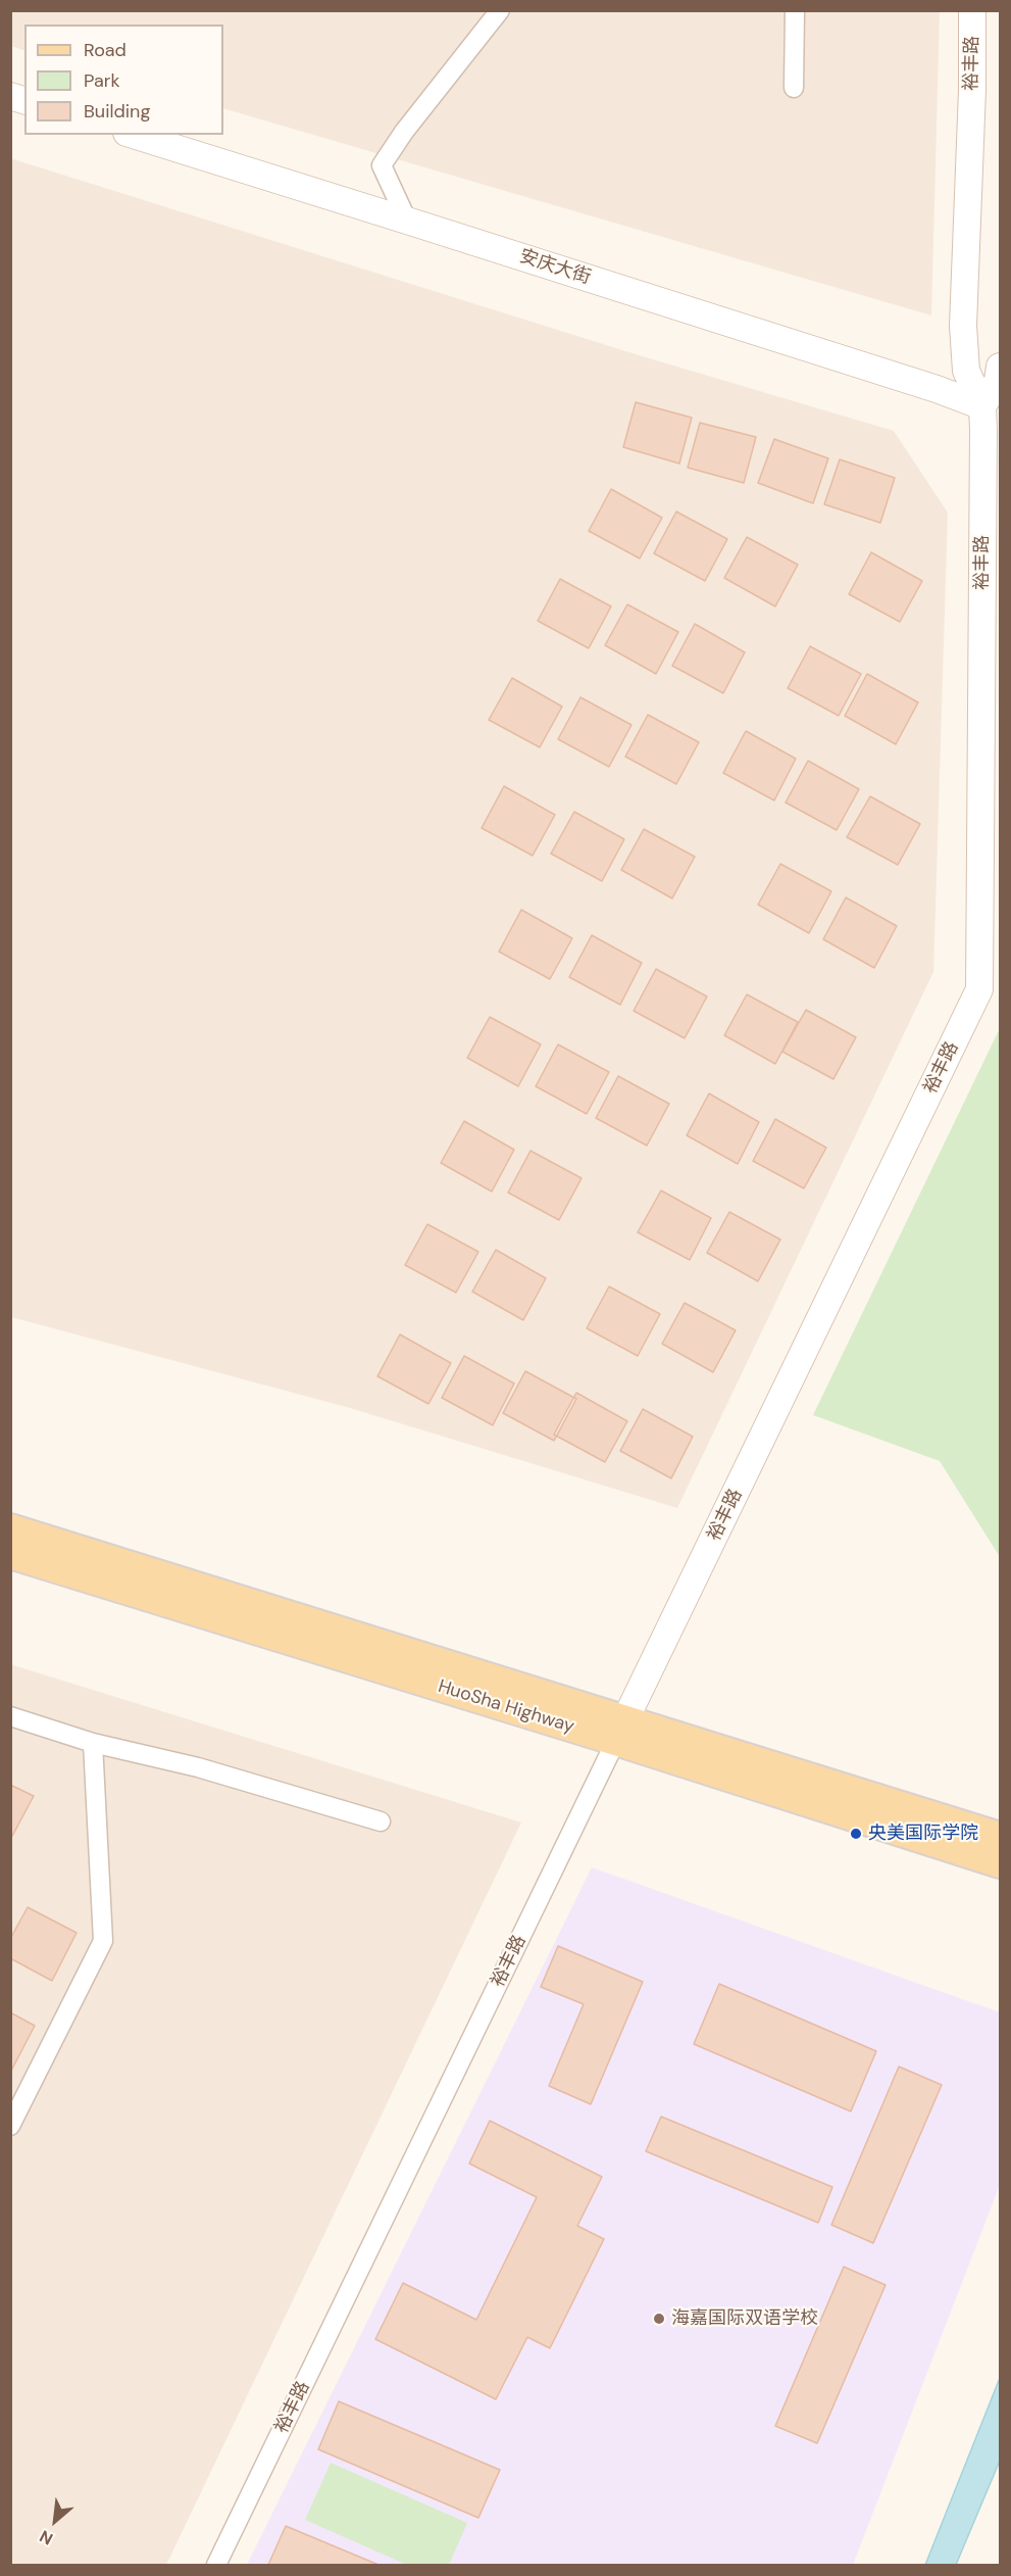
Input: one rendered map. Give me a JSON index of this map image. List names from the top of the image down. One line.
{"streets":{"main road":["HuoSha Highway"],"street":["裕丰路","安庆大街"]},"crossings":[["裕丰路","安庆大街"],["裕丰路","HuoSha Highway"]],"places":["央美国际学院","海嘉国际双语学校"],"legend":["Road","Park","Building"],"north":"bottom left"}
